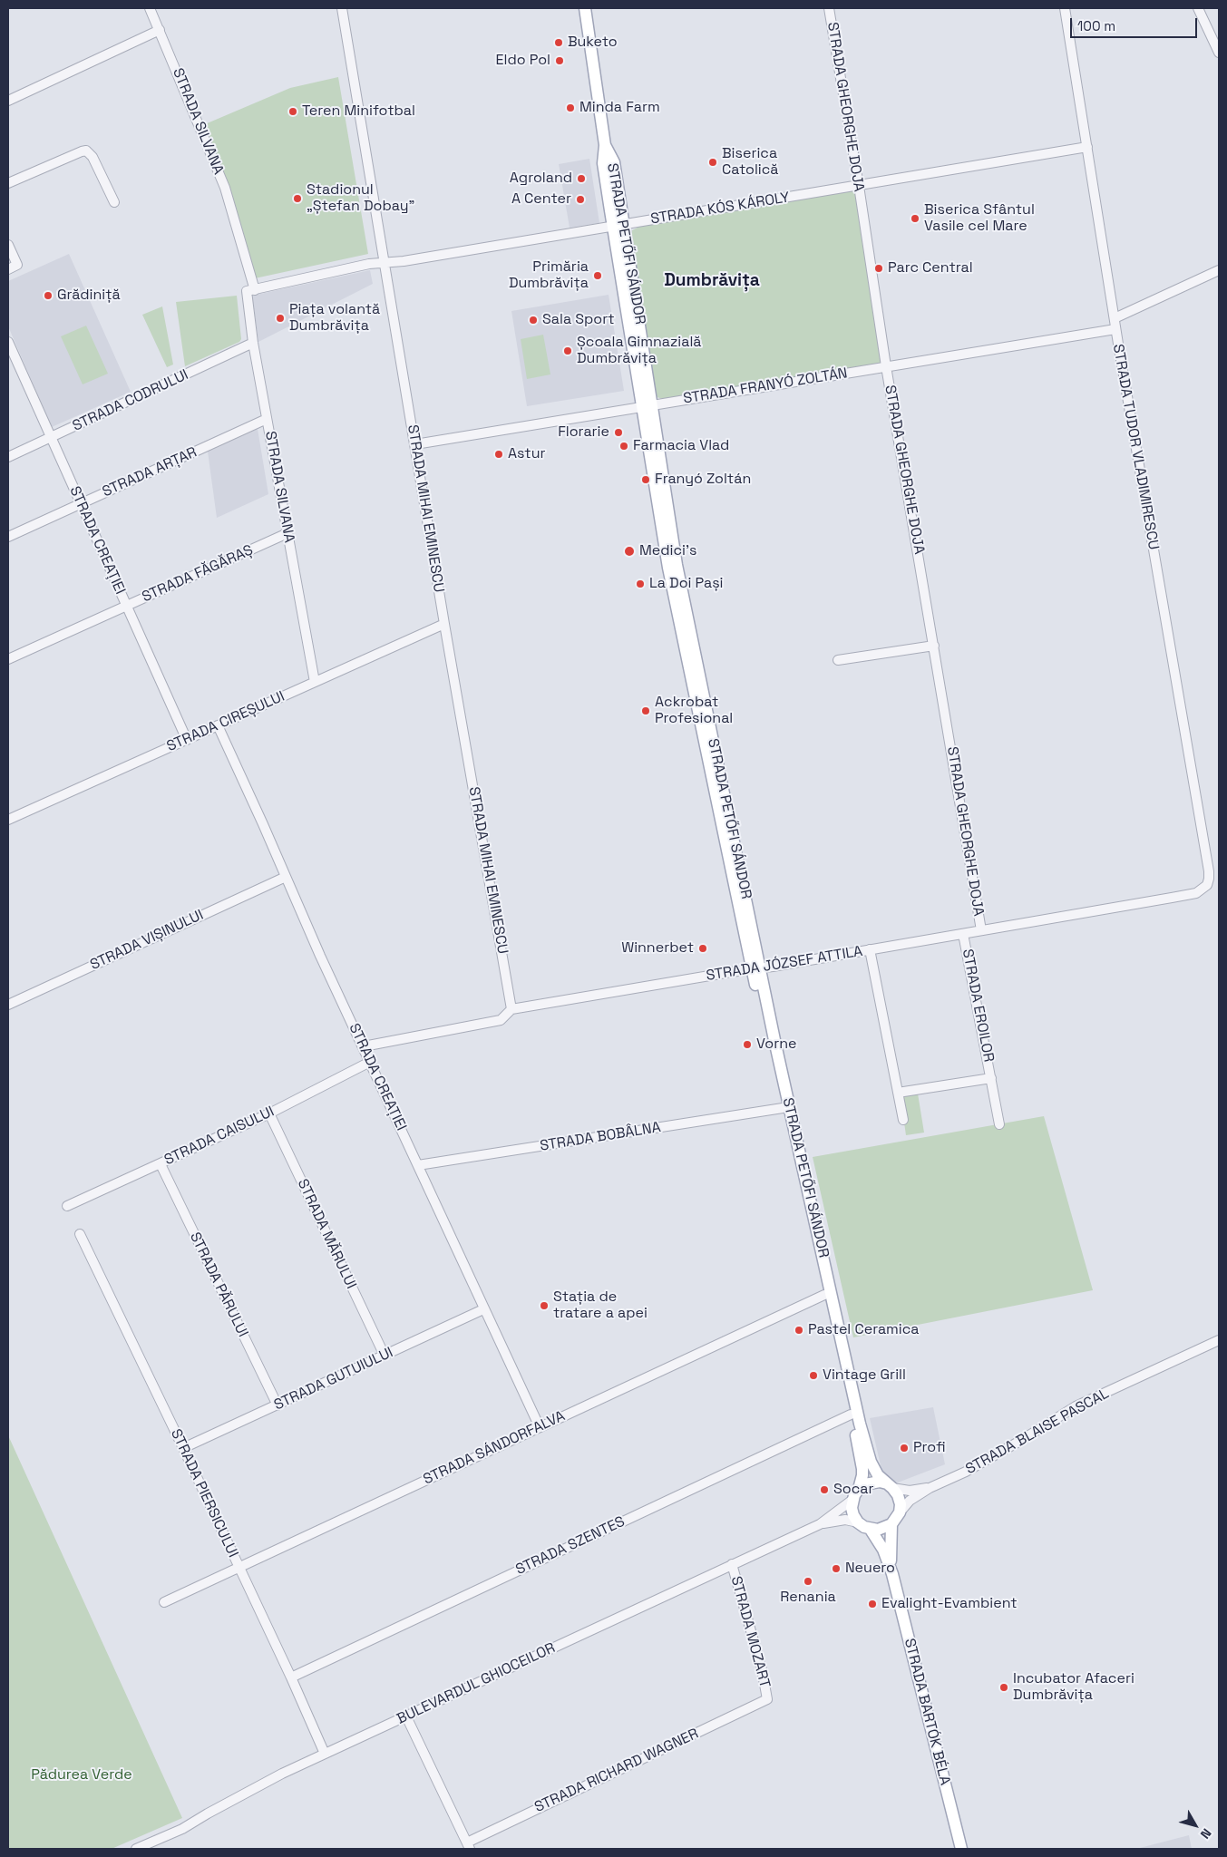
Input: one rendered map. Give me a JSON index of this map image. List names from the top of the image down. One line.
{"streets":{"main road":["STRADA PETŐFI SÁNDOR","STRADA BARTÓK BÉLA"],"street":["STRADA GHEORGHE DOJA","STRADA SILVANA","STRADA KÓS KÁROLY","STRADA FRANYÓ ZOLTÁN","STRADA CODRULUI","STRADA TUDOR VLADIMIRESCU","STRADA ARȚAR","STRADA MIHAI EMINESCU","STRADA CREAȚIEI","STRADA FĂGĂRAȘ","STRADA CIREȘULUI","STRADA VIȘINULUI","STRADA JÓZSEF ATTILA","STRADA EROILOR","STRADA CAISULUI","STRADA BOBÂLNA","STRADA MĂRULUI","STRADA PĂRULUI","STRADA GUTUIULUI","STRADA BLAISE PASCAL","STRADA SÁNDORFALVA","STRADA PIERSICULUI","STRADA SZENTES","STRADA MOZART","BULEVARDUL GHIOCEILOR","STRADA RICHARD WAGNER"]},"crossings":[["STRADA GHEORGHE DOJA","STRADA KÓS KÁROLY"],["STRADA GHEORGHE DOJA","STRADA FRANYÓ ZOLTÁN"],["STRADA GHEORGHE DOJA","STRADA JÓZSEF ATTILA"],["STRADA SILVANA","STRADA KÓS KÁROLY"],["STRADA SILVANA","STRADA CODRULUI"],["STRADA SILVANA","STRADA ARȚAR"],["STRADA SILVANA","STRADA FĂGĂRAȘ"],["STRADA SILVANA","STRADA CIREȘULUI"],["STRADA KÓS KÁROLY","STRADA PETŐFI SÁNDOR"],["STRADA KÓS KÁROLY","STRADA TUDOR VLADIMIRESCU"],["STRADA KÓS KÁROLY","STRADA MIHAI EMINESCU"],["STRADA PETŐFI SÁNDOR","STRADA FRANYÓ ZOLTÁN"],["STRADA PETŐFI SÁNDOR","STRADA JÓZSEF ATTILA"],["STRADA PETŐFI SÁNDOR","STRADA BOBÂLNA"],["STRADA PETŐFI SÁNDOR","STRADA BLAISE PASCAL"],["STRADA PETŐFI SÁNDOR","STRADA SÁNDORFALVA"],["STRADA PETŐFI SÁNDOR","STRADA SZENTES"],["STRADA PETŐFI SÁNDOR","BULEVARDUL GHIOCEILOR"],["STRADA PETŐFI SÁNDOR","STRADA BARTÓK BÉLA"],["STRADA FRANYÓ ZOLTÁN","STRADA TUDOR VLADIMIRESCU"],["STRADA FRANYÓ ZOLTÁN","STRADA MIHAI EMINESCU"],["STRADA CODRULUI","STRADA CREAȚIEI"],["STRADA TUDOR VLADIMIRESCU","STRADA JÓZSEF ATTILA"],["STRADA ARȚAR","STRADA CREAȚIEI"],["STRADA MIHAI EMINESCU","STRADA CIREȘULUI"],["STRADA MIHAI EMINESCU","STRADA JÓZSEF ATTILA"],["STRADA CREAȚIEI","STRADA FĂGĂRAȘ"],["STRADA CREAȚIEI","STRADA CIREȘULUI"],["STRADA CREAȚIEI","STRADA VIȘINULUI"],["STRADA CREAȚIEI","STRADA JÓZSEF ATTILA"],["STRADA CREAȚIEI","STRADA CAISULUI"],["STRADA CREAȚIEI","STRADA BOBÂLNA"],["STRADA CREAȚIEI","STRADA GUTUIULUI"],["STRADA CREAȚIEI","STRADA SÁNDORFALVA"],["STRADA JÓZSEF ATTILA","STRADA EROILOR"],["STRADA CAISULUI","STRADA MĂRULUI"],["STRADA CAISULUI","STRADA PĂRULUI"],["STRADA MĂRULUI","STRADA GUTUIULUI"],["STRADA PĂRULUI","STRADA GUTUIULUI"],["STRADA GUTUIULUI","STRADA PIERSICULUI"],["STRADA BLAISE PASCAL","BULEVARDUL GHIOCEILOR"],["STRADA BLAISE PASCAL","STRADA BARTÓK BÉLA"],["STRADA SÁNDORFALVA","STRADA PIERSICULUI"],["STRADA PIERSICULUI","STRADA SZENTES"],["STRADA PIERSICULUI","BULEVARDUL GHIOCEILOR"],["STRADA MOZART","BULEVARDUL GHIOCEILOR"],["STRADA MOZART","STRADA RICHARD WAGNER"],["BULEVARDUL GHIOCEILOR","STRADA BARTÓK BÉLA"]],"districts":["Dumbrăvița"],"parks":["Pădurea Verde"],"places":["Buketo","Eldo Pol","Minda Farm","Teren Minifotbal","Biserica Catolică","Agroland","Stadionul „Ștefan Dobay”","A Center","Biserica Sfântul Vasile cel Mare","Parc Central","Primăria Dumbrăvița","Grădiniță","Piața volantă Dumbrăvița","Sala Sport","Școala Gimnazială Dumbrăvița","Florarie","Farmacia Vlad","Astur","Franyó Zoltán","Medici's","La Doi Pași","Ackrobat Profesional","Winnerbet","Vorne","Stația de tratare a apei","Pastel Ceramica","Vintage Grill","Profi","Socar","Neuero","Renania","Evalight-Evambient","Incubator Afaceri Dumbrăvița"],"scale_bar":"100 m","north":"bottom right"}
